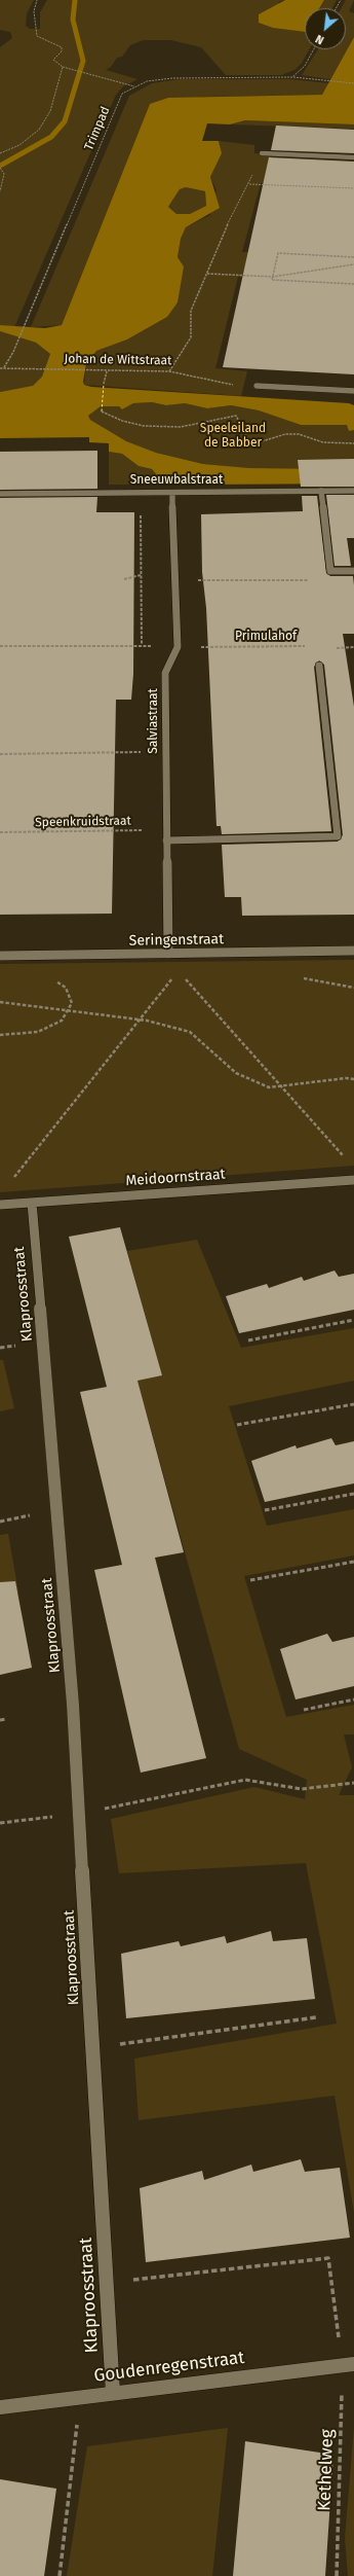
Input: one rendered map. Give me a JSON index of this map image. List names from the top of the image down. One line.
{"streets":{"street":["Sneeuwbalstraat","Salviastraat","Seringenstraat","Meidoornstraat","Klaproosstraat","Goudenregenstraat"],"path":["Trimpad","Johan de Wittstraat","Primulahof","Speenkruidstraat","Kethelweg"]},"crossings":[["Trimpad","Johan de Wittstraat"],["Sneeuwbalstraat","Salviastraat"],["Primulahof","Salviastraat"],["Salviastraat","Speenkruidstraat"],["Salviastraat","Seringenstraat"],["Meidoornstraat","Klaproosstraat"],["Klaproosstraat","Goudenregenstraat"],["Goudenregenstraat","Kethelweg"]],"parks":["Speeleiland de Babber"],"north":"bottom left"}
